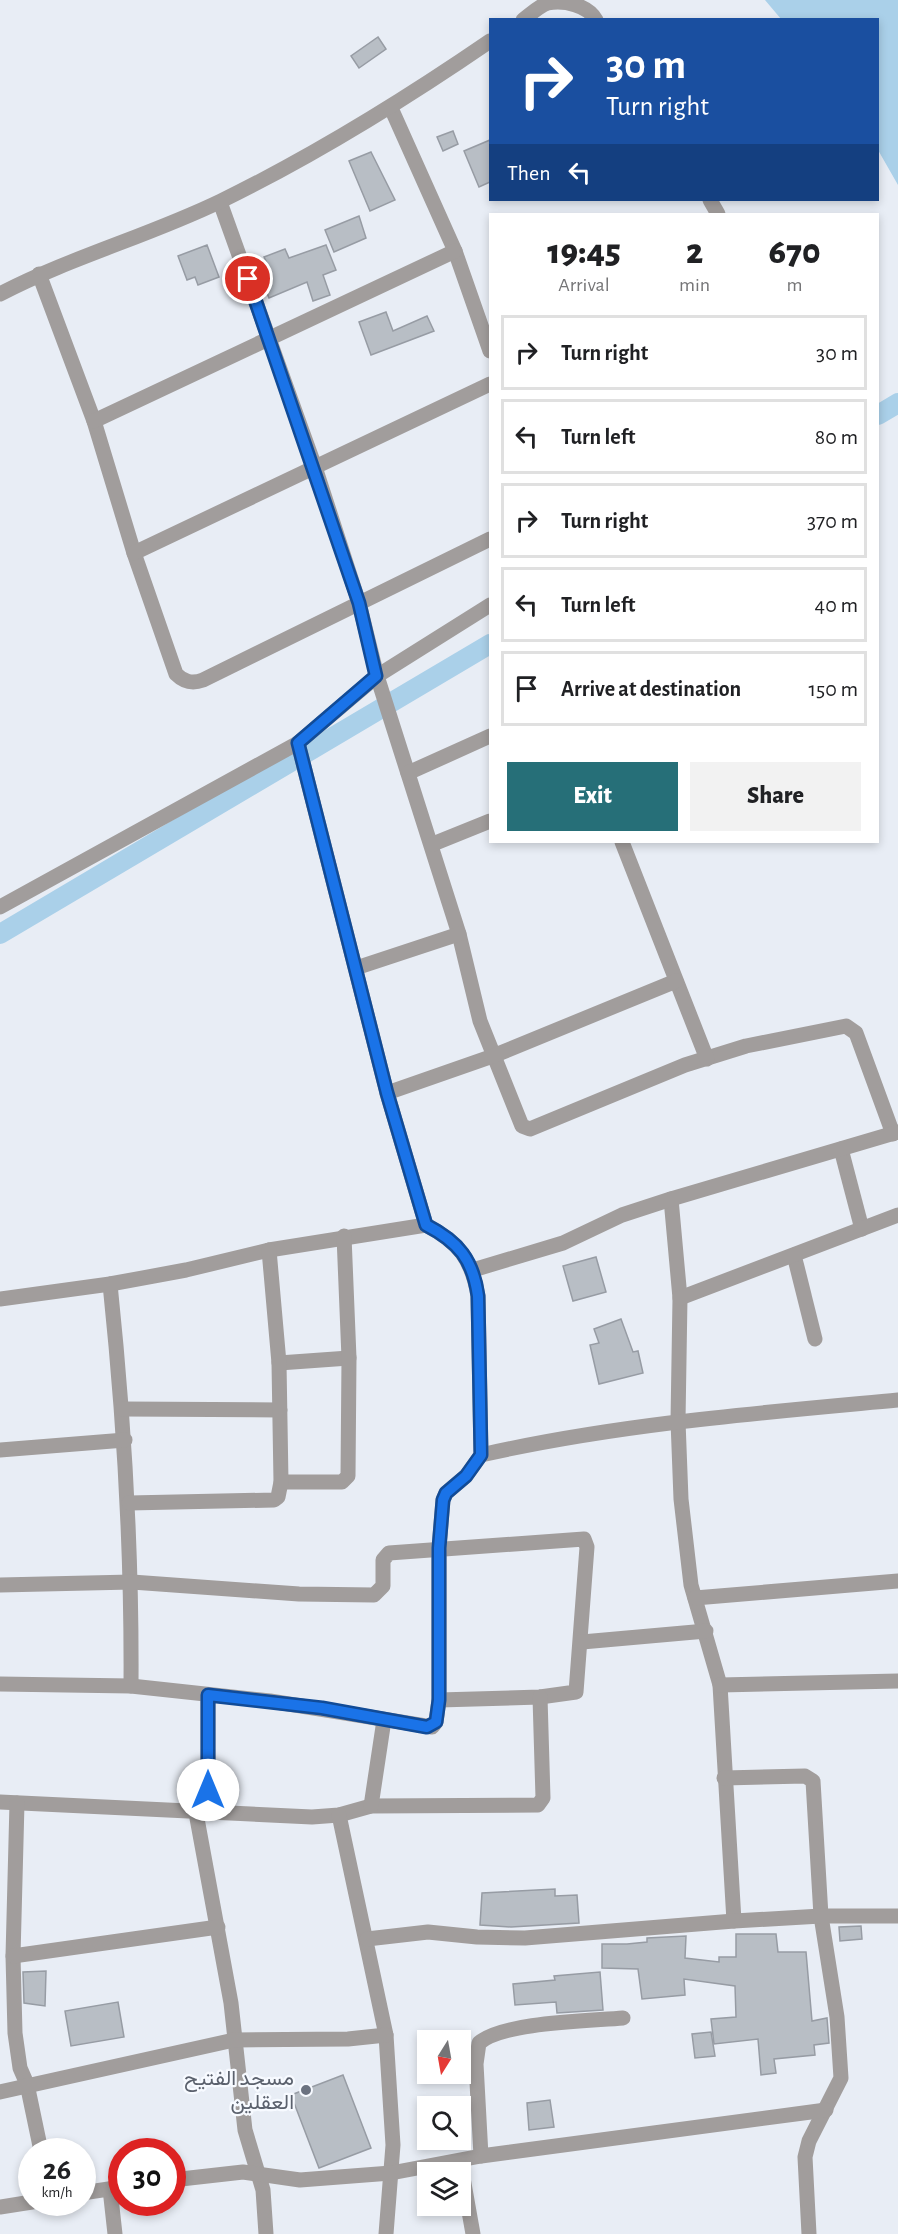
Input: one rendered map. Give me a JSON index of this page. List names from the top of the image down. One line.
{"places":["مسجد الفتيح العقلين"],"north":"bottom","page":{"turn":["30 m","Turn right"],"then":"Then","eta":["19:45","Arrival","2","min","670","m"],"list":[{"name":"Turn right","value":"30 m"},{"name":"Turn left","value":"80 m"},{"name":"Turn right","value":"370 m"},{"name":"Turn left","value":"40 m"},{"name":"Arrive at destination","value":"150 m"}],"buttons":["Exit","Share"],"speed":"26 km/h","limit":"30"}}
